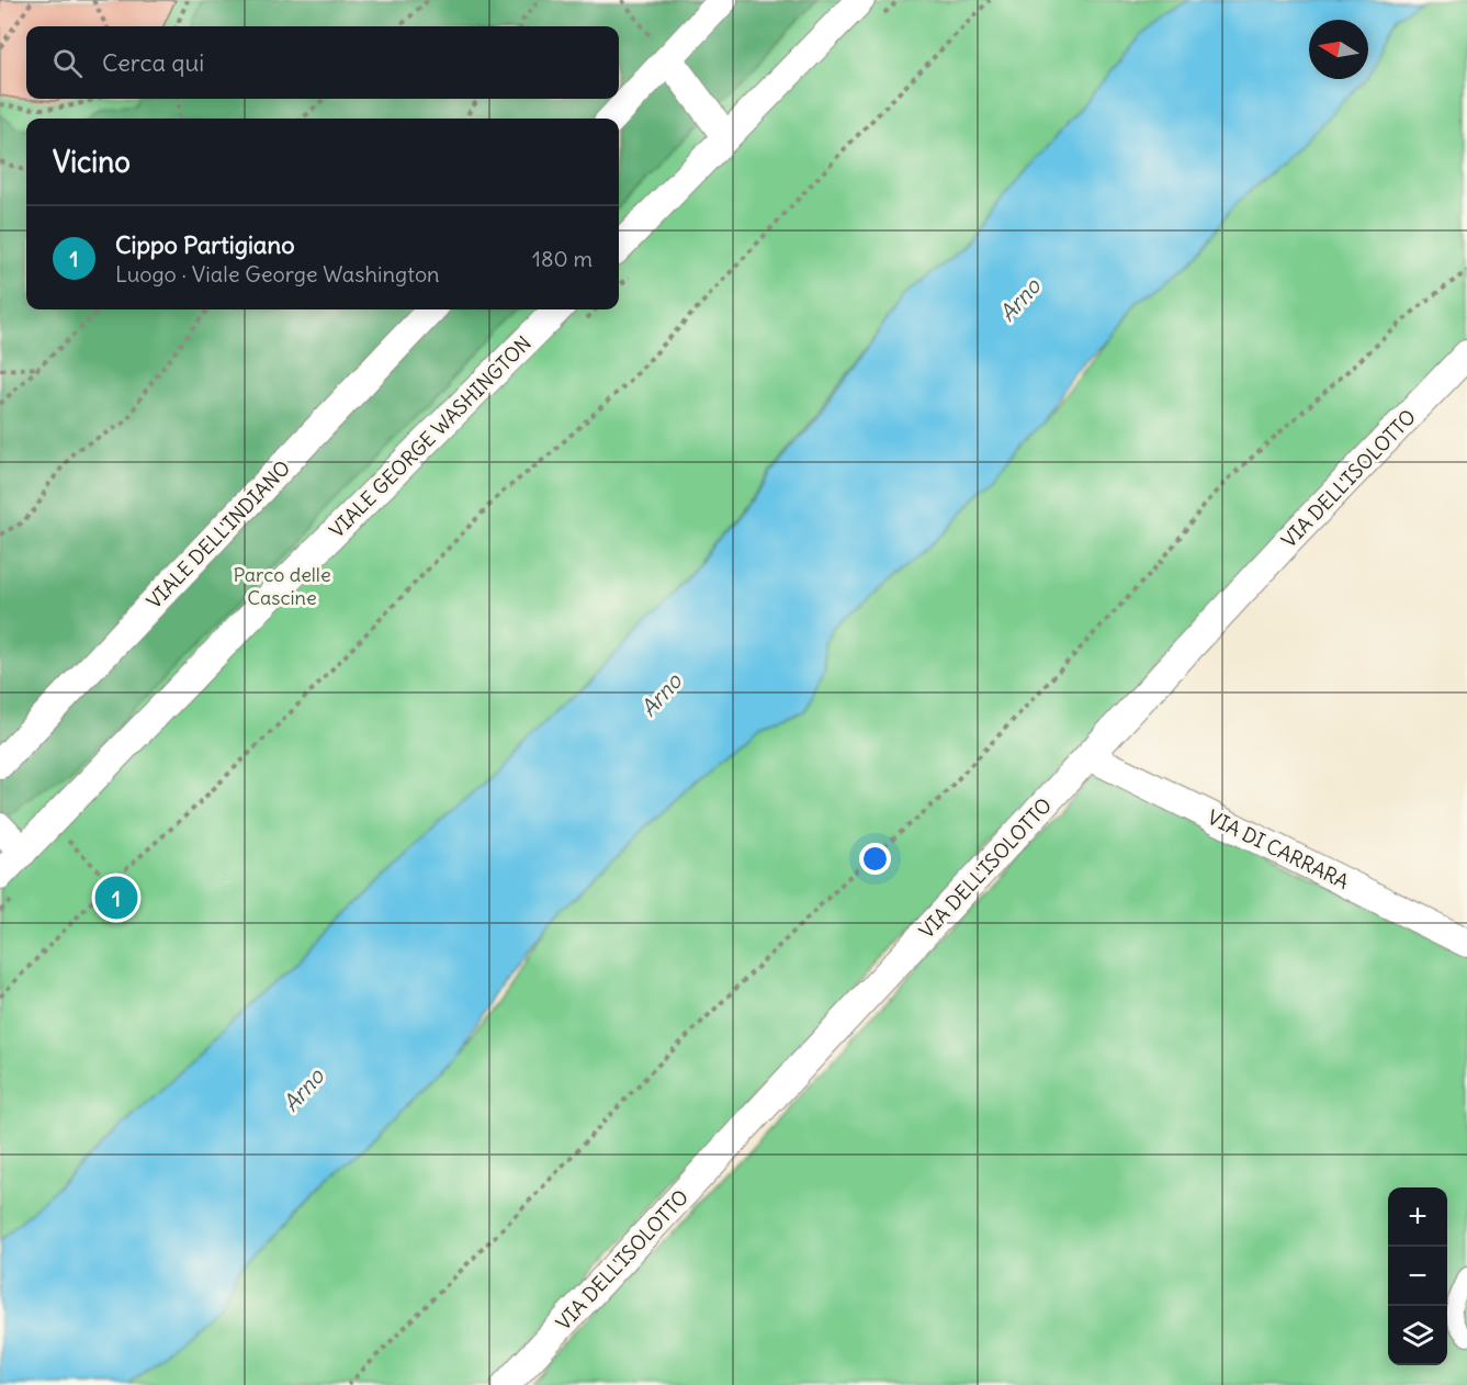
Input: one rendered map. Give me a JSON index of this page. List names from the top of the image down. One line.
{"streets":{"street":["VIALE GEORGE WASHINGTON","VIA DELL'ISOLOTTO","VIALE DELL'INDIANO","VIA DI CARRARA"]},"crossings":[["VIA DELL'ISOLOTTO","VIA DI CARRARA"]],"water":["Arno"],"parks":["Parco delle Cascine"],"north":"left","page":{"search":"Cerca qui","heading":"Vicino","list":[{"mark":"1","name":"Cippo Partigiano","note":"Luogo · Viale George Washington","value":"180 m"}],"pins":"1","map_buttons":["+","−"]}}
